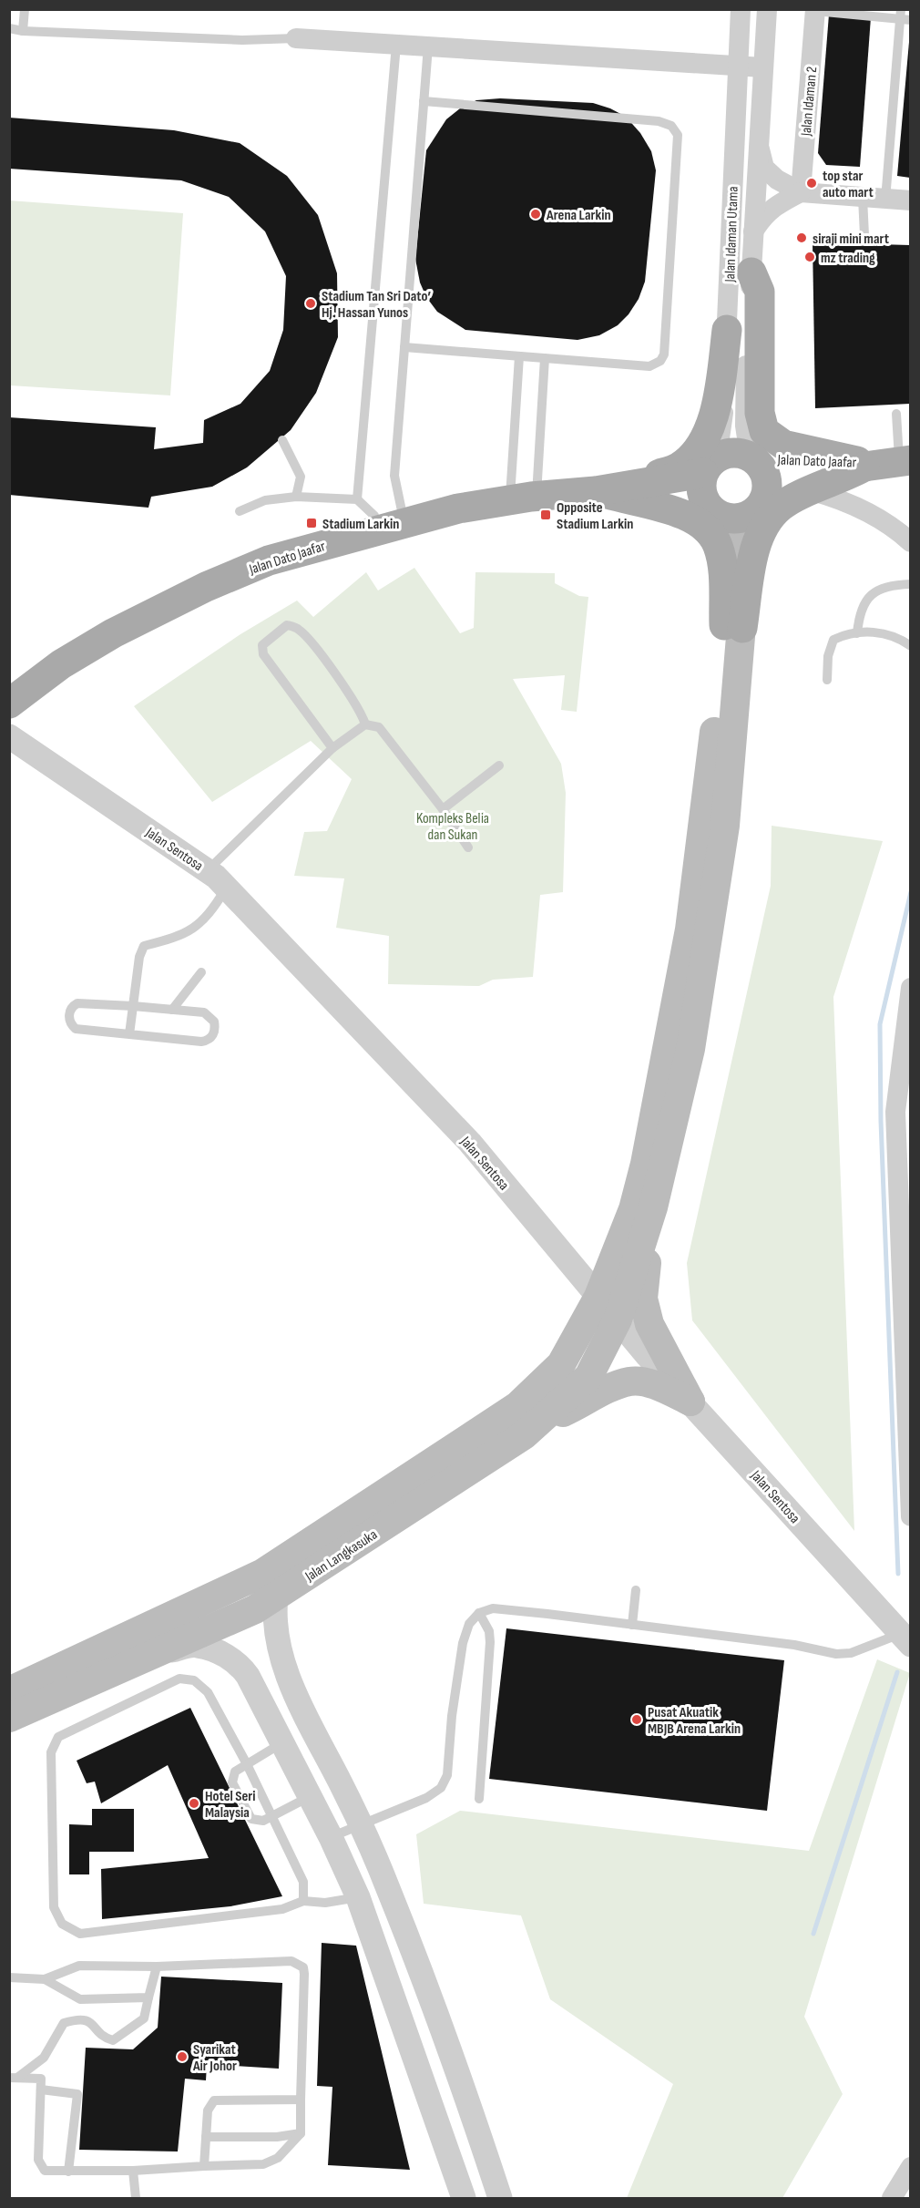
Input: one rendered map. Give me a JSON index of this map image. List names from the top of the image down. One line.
{"streets":{"main road":["Jalan Dato Jaafar","Jalan Langkasuka"],"street":["Jalan Idaman 2","Jalan Idaman Utama","Jalan Sentosa"]},"crossings":[["Jalan Idaman Utama","Jalan Dato Jaafar"],["Jalan Sentosa","Jalan Langkasuka"]],"parks":["Kompleks Belia dan Sukan"],"places":{"other":["top star auto mart","Arena Larkin","siraji mini mart","mz trading","Stadium Tan Sri Dato’ Hj. Hassan Yunos","Pusat Akuatik MBJB Arena Larkin","Hotel Seri Malaysia","Syarikat Air Johor"],"transit":["Opposite Stadium Larkin","Stadium Larkin"]}}
